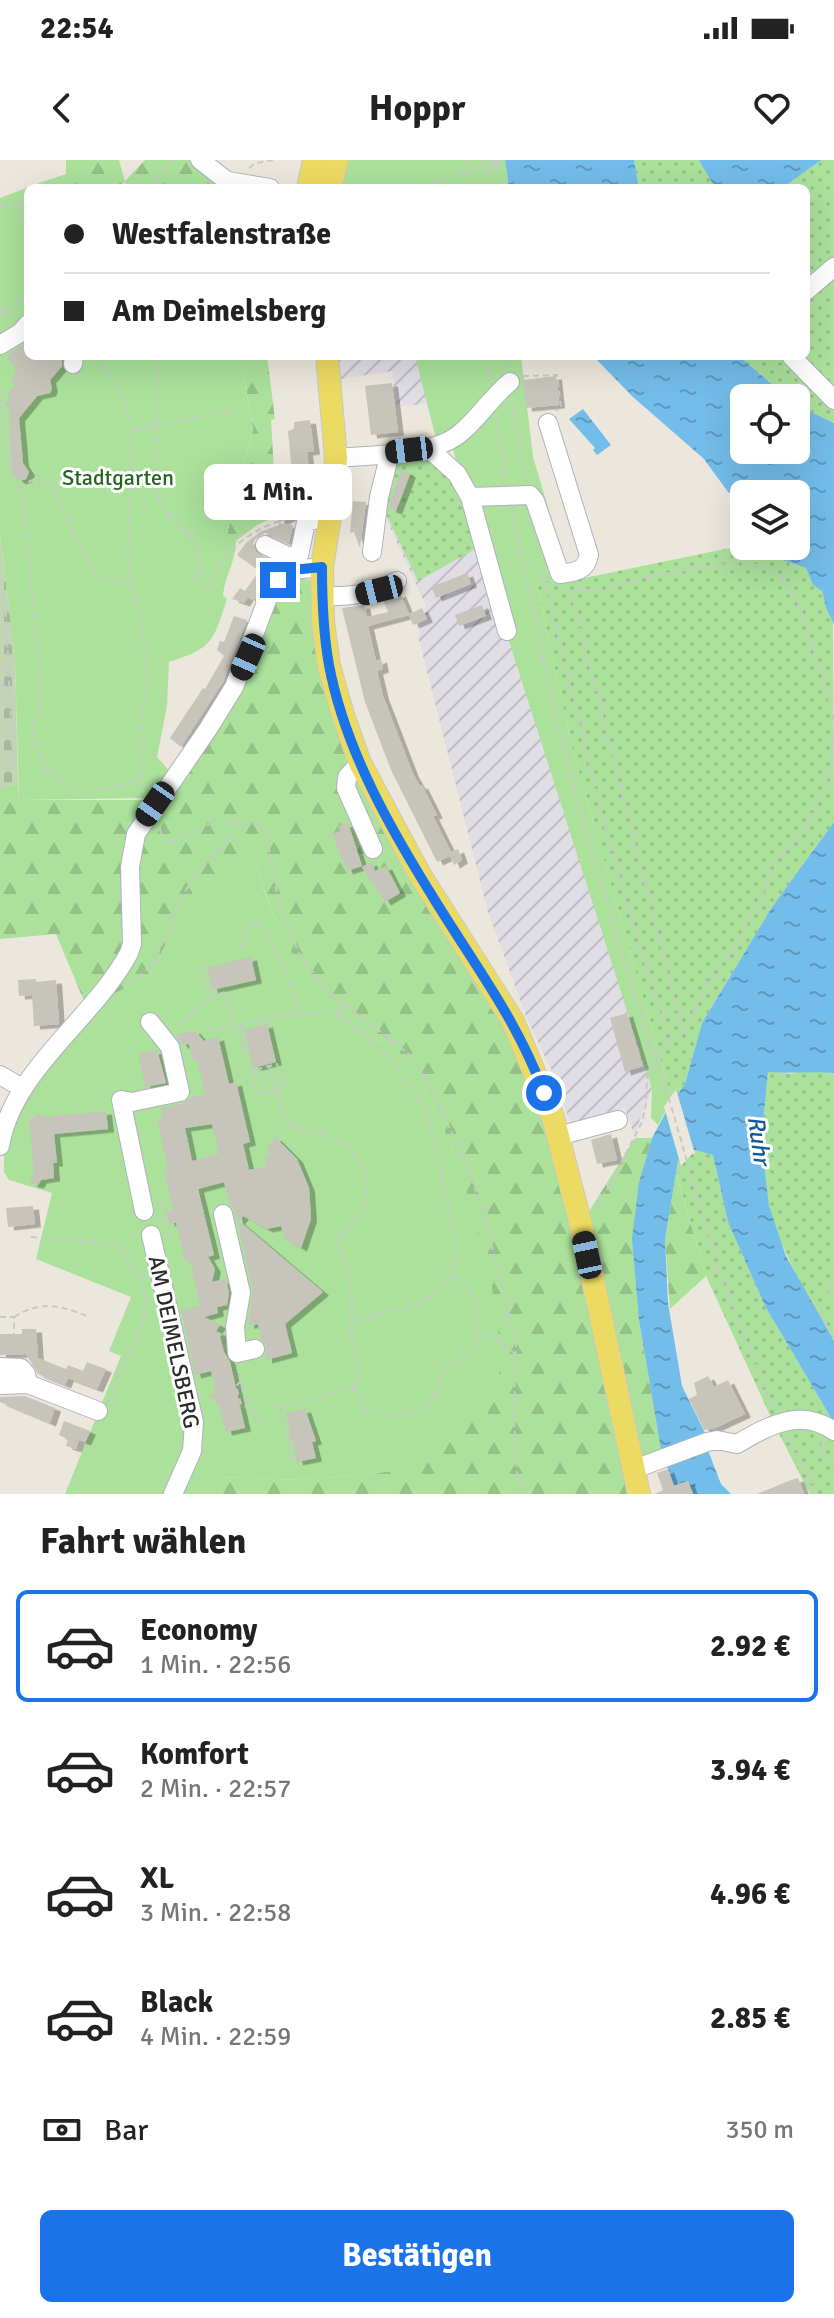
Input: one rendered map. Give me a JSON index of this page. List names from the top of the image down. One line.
{"streets":{"street":["AM DEIMELSBERG"]},"water":["Ruhr"],"parks":["Stadtgarten"],"page":{"status":"22:54","header":"Hoppr","banner":["Westfalenstraße","Am Deimelsberg"],"bubble":"1 Min.","heading":"Fahrt wählen","list":[{"name":"Economy","note":"1 Min. · 22:56","value":"2.92 €"},{"name":"Komfort","note":"2 Min. · 22:57","value":"3.94 €"},{"name":"XL","note":"3 Min. · 22:58","value":"4.96 €"},{"name":"Black","note":"4 Min. · 22:59","value":"2.85 €"}],"pay":["Bar","350 m"],"buttons":"Bestätigen"}}
